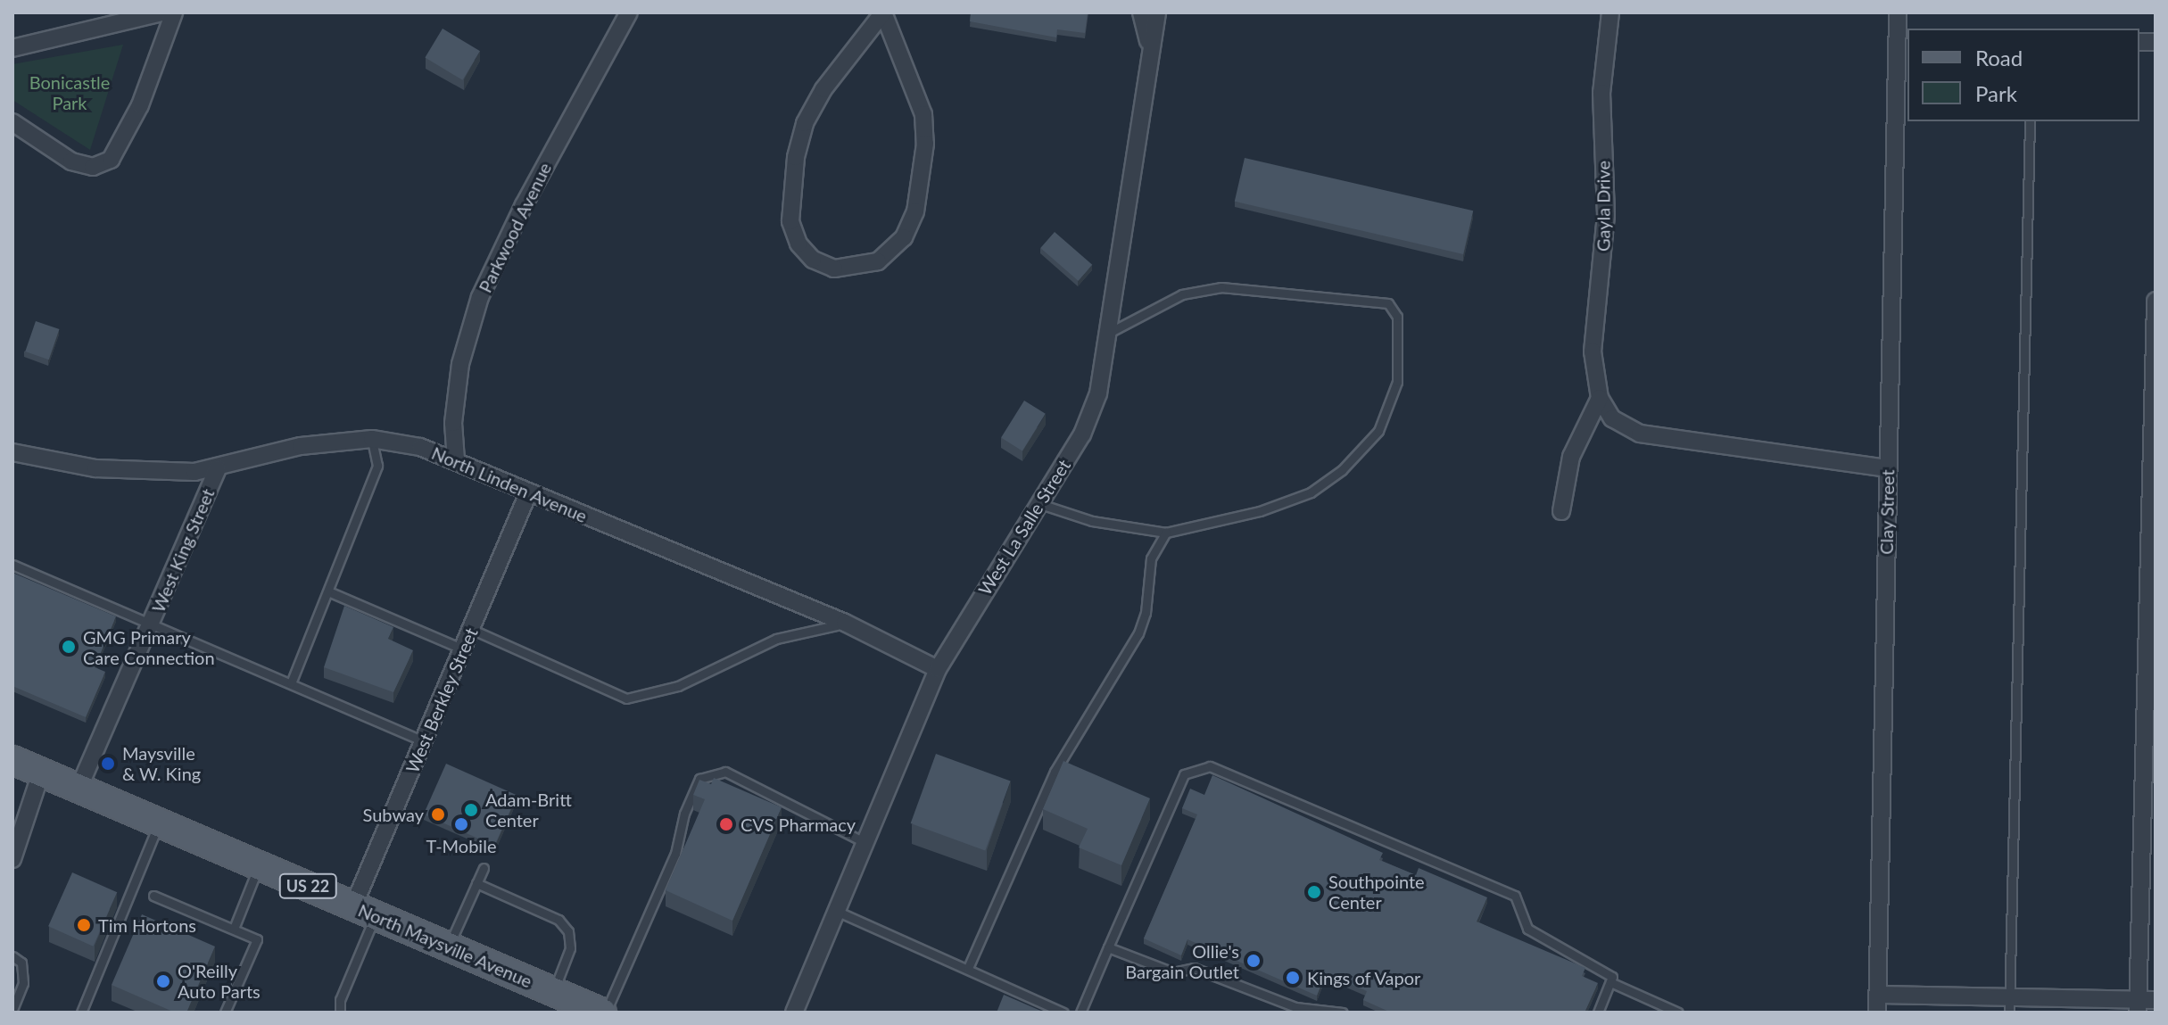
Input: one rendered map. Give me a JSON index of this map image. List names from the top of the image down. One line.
{"streets":{"main road":["US 22","North Maysville Avenue"],"street":["Gayla Drive","Parkwood Avenue","North Linden Avenue","Clay Street","West La Salle Street","West King Street","West Berkley Street"]},"crossings":[["Parkwood Avenue","North Linden Avenue"],["North Linden Avenue","West La Salle Street"],["North Linden Avenue","West King Street"],["North Linden Avenue","West Berkley Street"],["West King Street","North Maysville Avenue"],["West Berkley Street","North Maysville Avenue"]],"parks":["Bonicastle Park"],"places":["GMG Primary Care Connection","Maysville & W. King","Adam-Britt Center","Subway","T-Mobile","CVS Pharmacy","Southpointe Center","Tim Hortons","Ollie's Bargain Outlet","Kings of Vapor","O'Reilly Auto Parts"],"legend":["Road","Park"]}
